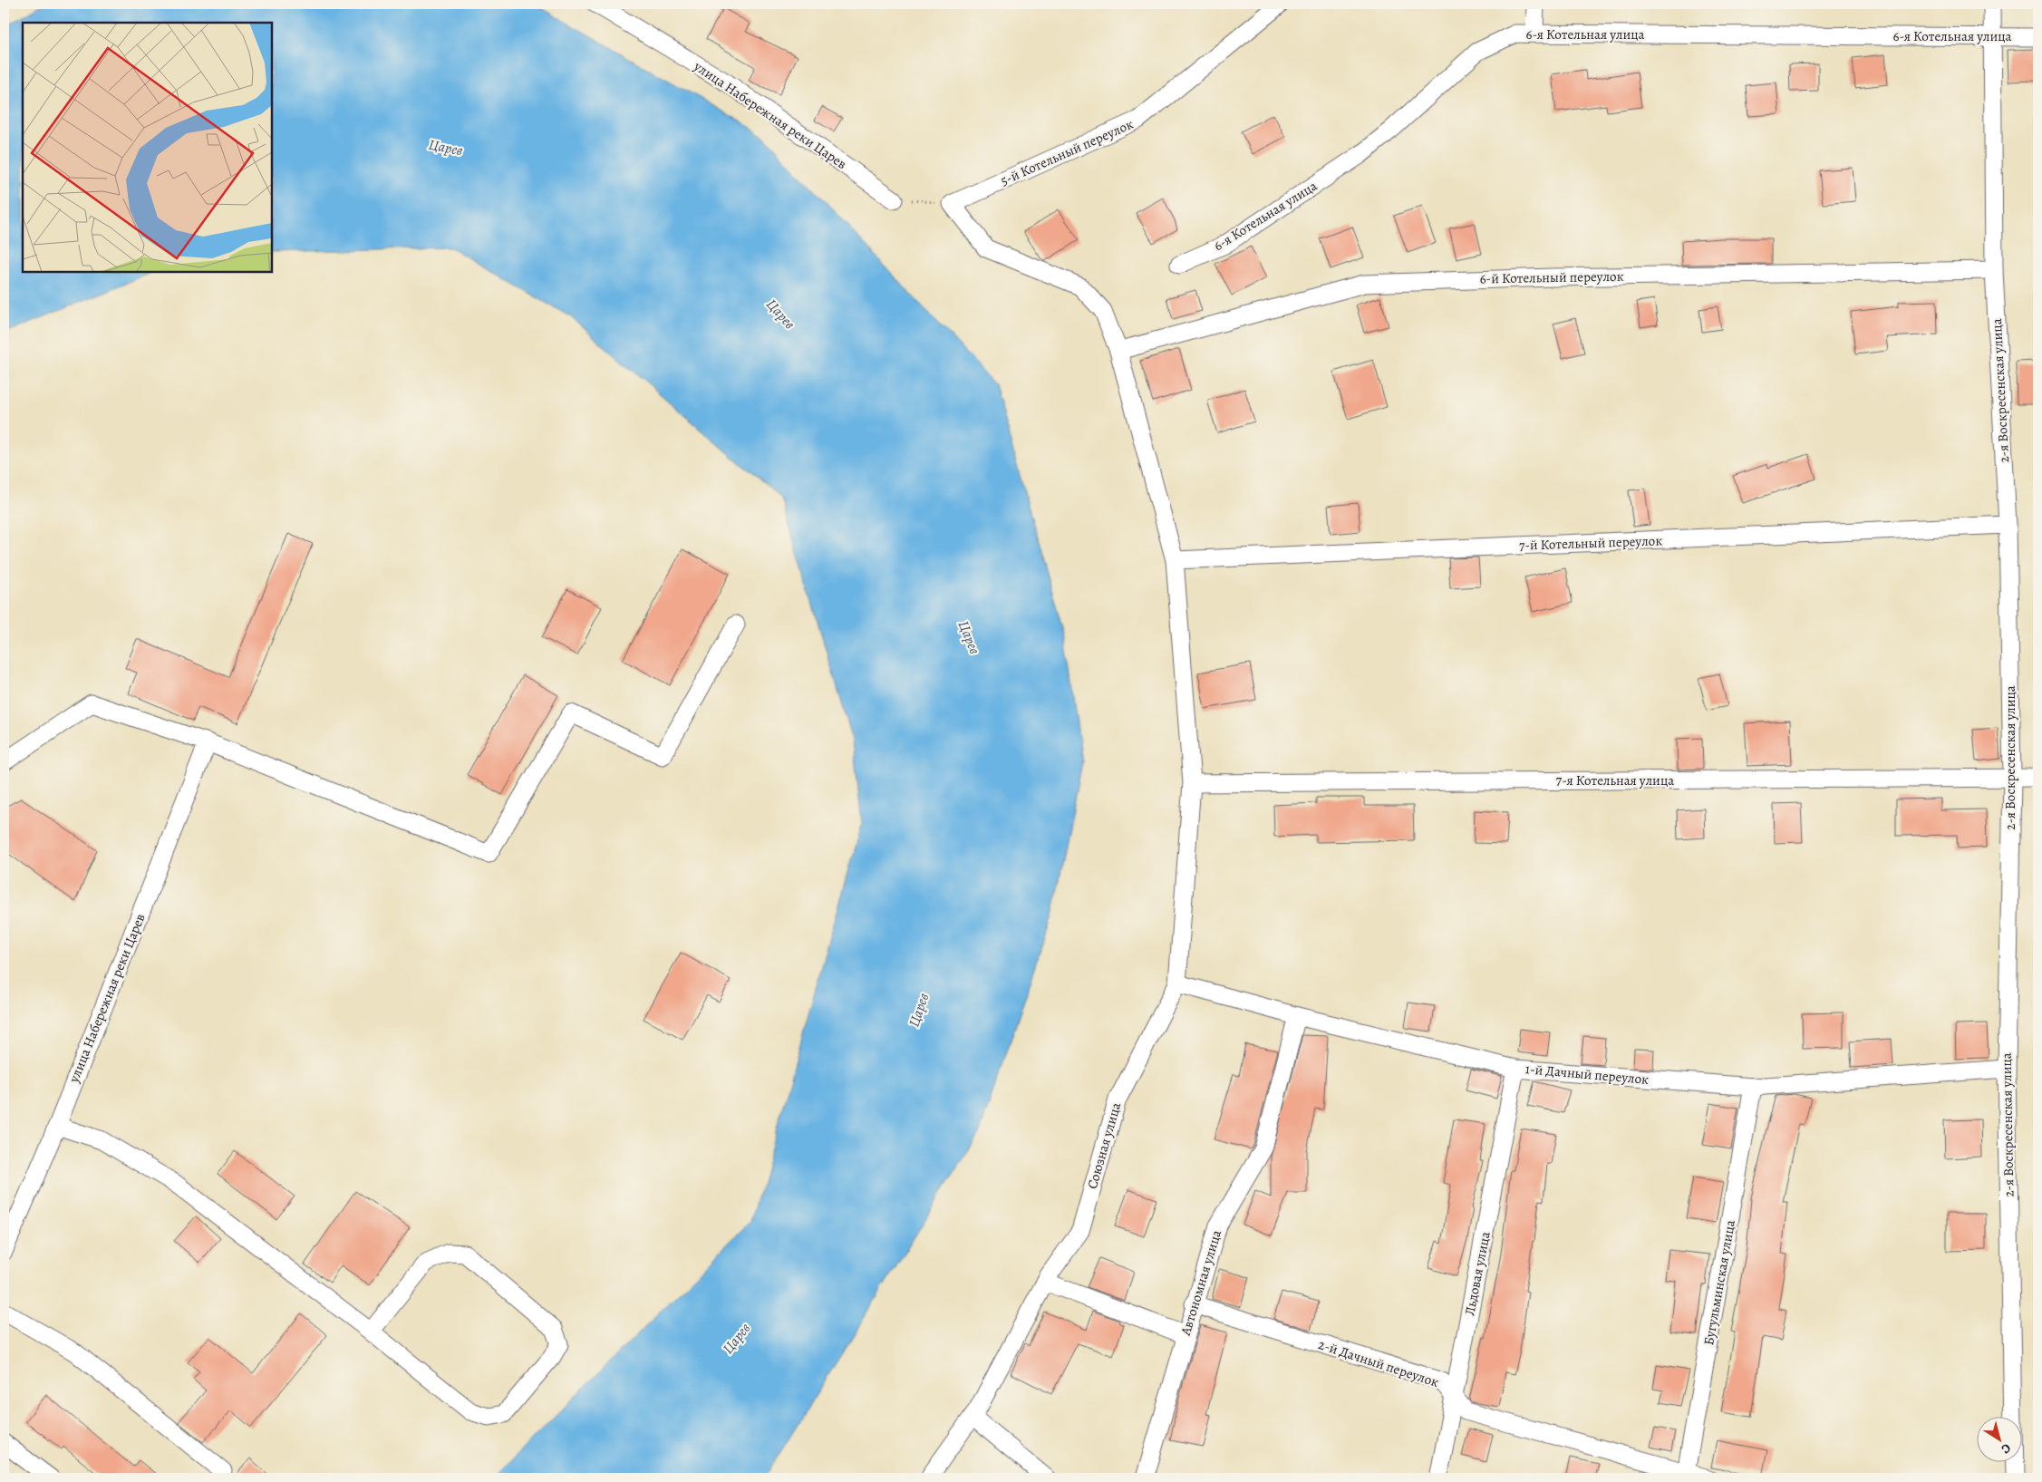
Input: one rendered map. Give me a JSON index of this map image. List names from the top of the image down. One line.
{"streets":{"street":["6-я Котельная улица","улица Набережная реки Царев","5-й Котельный переулок","6-й Котельный переулок","2-я Воскресенская улица","7-й Котельный переулок","7-я Котельная улица","1-й Дачный переулок","Союзная улица","Льдовая улица","Автономная улица","Бугульминская улица","2-й Дачный переулок"]},"crossings":[["6-я Котельная улица","2-я Воскресенская улица"],["5-й Котельный переулок","Союзная улица"],["6-й Котельный переулок","2-я Воскресенская улица"],["6-й Котельный переулок","Союзная улица"],["2-я Воскресенская улица","7-й Котельный переулок"],["2-я Воскресенская улица","7-я Котельная улица"],["2-я Воскресенская улица","1-й Дачный переулок"],["7-й Котельный переулок","Союзная улица"],["7-я Котельная улица","Союзная улица"],["1-й Дачный переулок","Союзная улица"],["1-й Дачный переулок","Льдовая улица"],["1-й Дачный переулок","Автономная улица"],["1-й Дачный переулок","Бугульминская улица"],["Льдовая улица","2-й Дачный переулок"],["Автономная улица","2-й Дачный переулок"],["Бугульминская улица","2-й Дачный переулок"]],"water":["Царев"],"north":"bottom right"}
